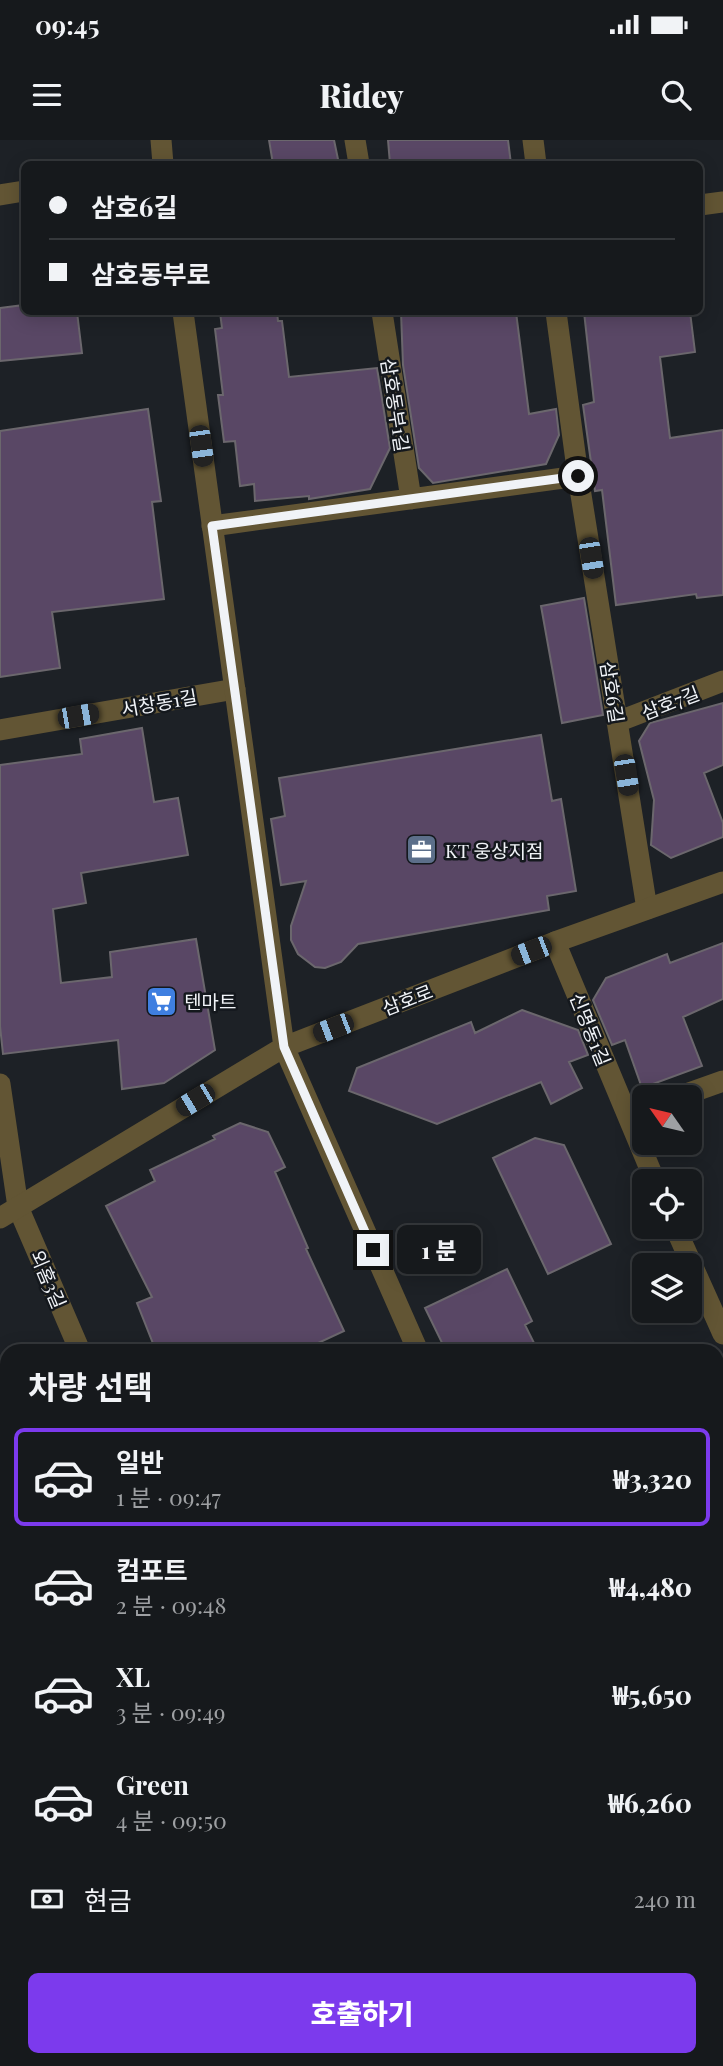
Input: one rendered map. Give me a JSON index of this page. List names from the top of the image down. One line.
{"streets":{"street":["삼호동부1길","삼호6길","서창동1길","삼호7길","삼호로","신명동1길","외홈3길"]},"crossings":[["삼호6길","삼호7길"],["삼호6길","삼호로"],["삼호로","신명동1길"],["삼호로","외홈3길"]],"places":{"office":["KT 웅상지점"],"supermarket":["텐마트"]},"north":"top left","page":{"status":"09:45","header":"Ridey","banner":["삼호6길","삼호동부로"],"bubble":"1 분","heading":"차량 선택","list":[{"name":"일반","note":"1 분 · 09:47","value":"₩3,320"},{"name":"컴포트","note":"2 분 · 09:48","value":"₩4,480"},{"name":"XL","note":"3 분 · 09:49","value":"₩5,650"},{"name":"Green","note":"4 분 · 09:50","value":"₩6,260"}],"pay":["현금","240 m"],"buttons":"호출하기"}}
